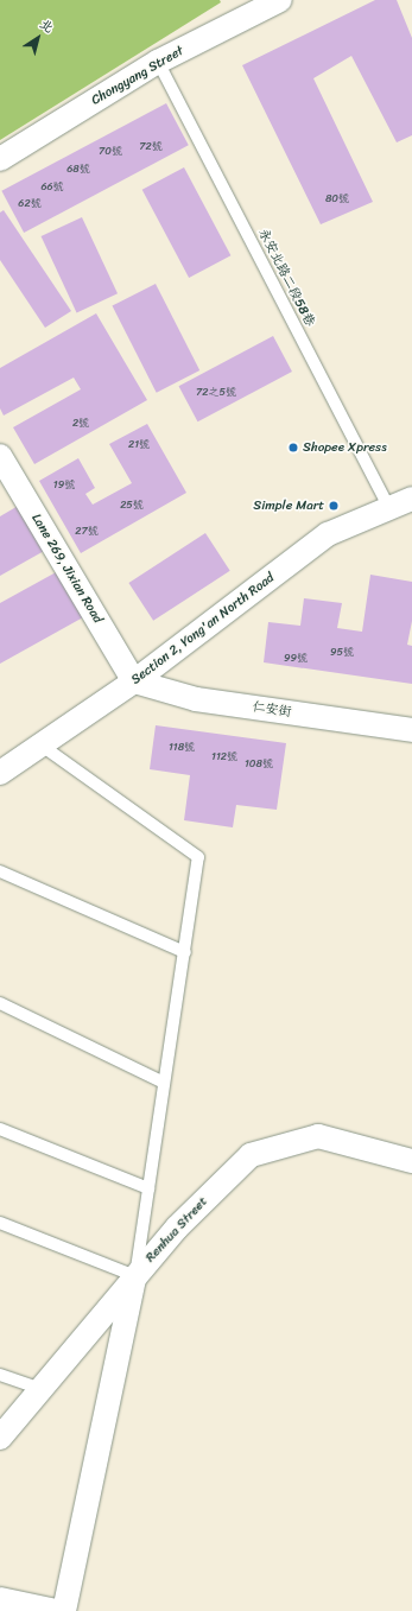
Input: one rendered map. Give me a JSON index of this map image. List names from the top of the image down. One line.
{"streets":{"street":["Chongyang Street","Lane 269, Jixian Road","Section 2, Yong'an North Road","仁安街","Renhua Street"],"lane":["永安北路二段58巷"]},"crossings":[["Chongyang Street","永安北路二段58巷"],["永安北路二段58巷","Section 2, Yong'an North Road"],["Lane 269, Jixian Road","Section 2, Yong'an North Road"],["Lane 269, Jixian Road","仁安街"],["Section 2, Yong'an North Road","仁安街"]],"places":["Shopee Xpress","Simple Mart"],"house_numbers":["72號","70號","68號","66號","80號","62號","72之5號","2號","21號","19號","25號","27號","95號","99號","118號","112號","108號"],"north":"top right"}
